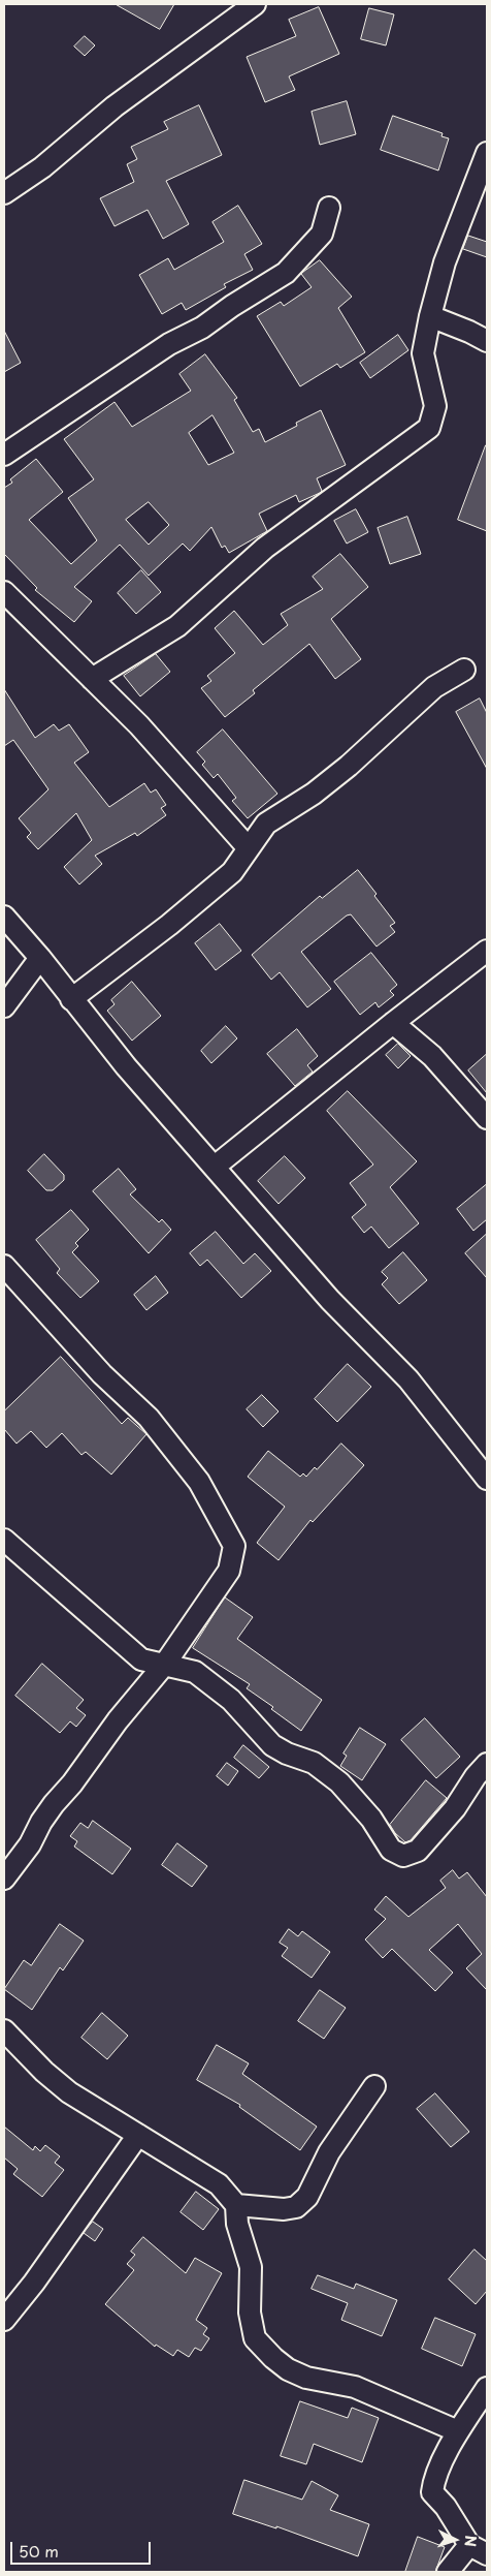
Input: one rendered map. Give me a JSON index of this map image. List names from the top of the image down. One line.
{"scale_bar":"50 m","north":"right"}
